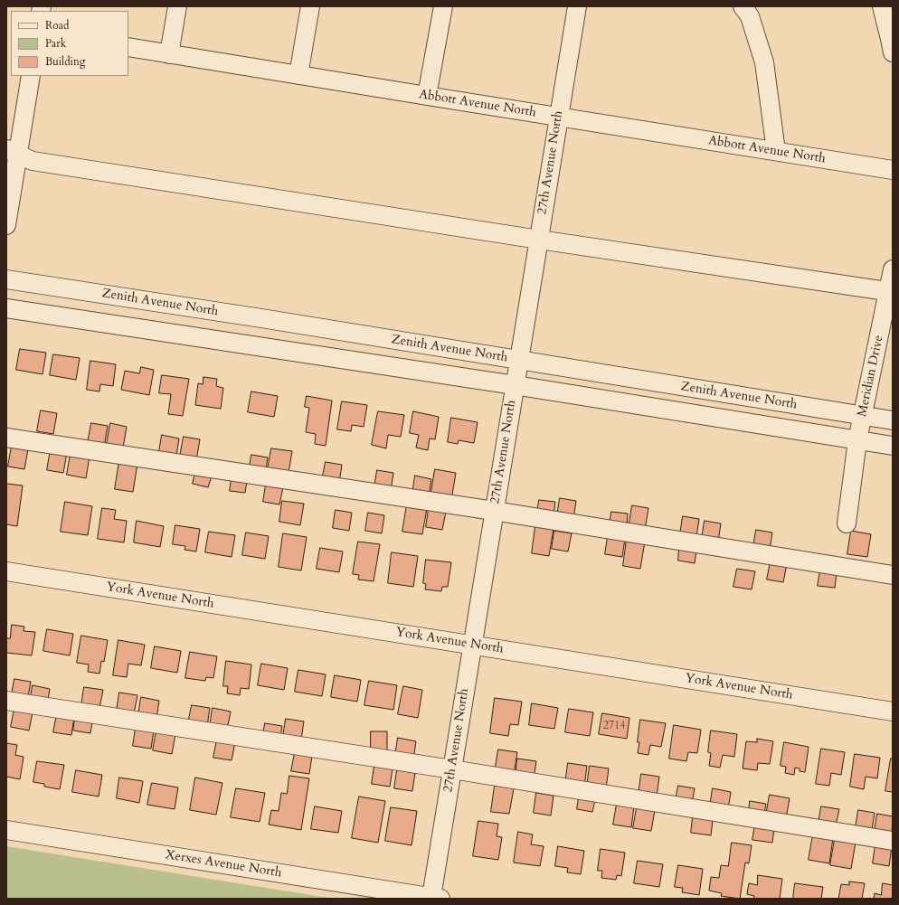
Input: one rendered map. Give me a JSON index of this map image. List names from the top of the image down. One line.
{"streets":{"street":["Abbott Avenue North","27th Avenue North","Zenith Avenue North","Meridian Drive","York Avenue North","Xerxes Avenue North"]},"crossings":[["Abbott Avenue North","27th Avenue North"],["27th Avenue North","Zenith Avenue North"],["27th Avenue North","York Avenue North"],["27th Avenue North","Xerxes Avenue North"],["Zenith Avenue North","Meridian Drive"]],"house_numbers":["2714"],"legend":["Road","Park","Building"]}
